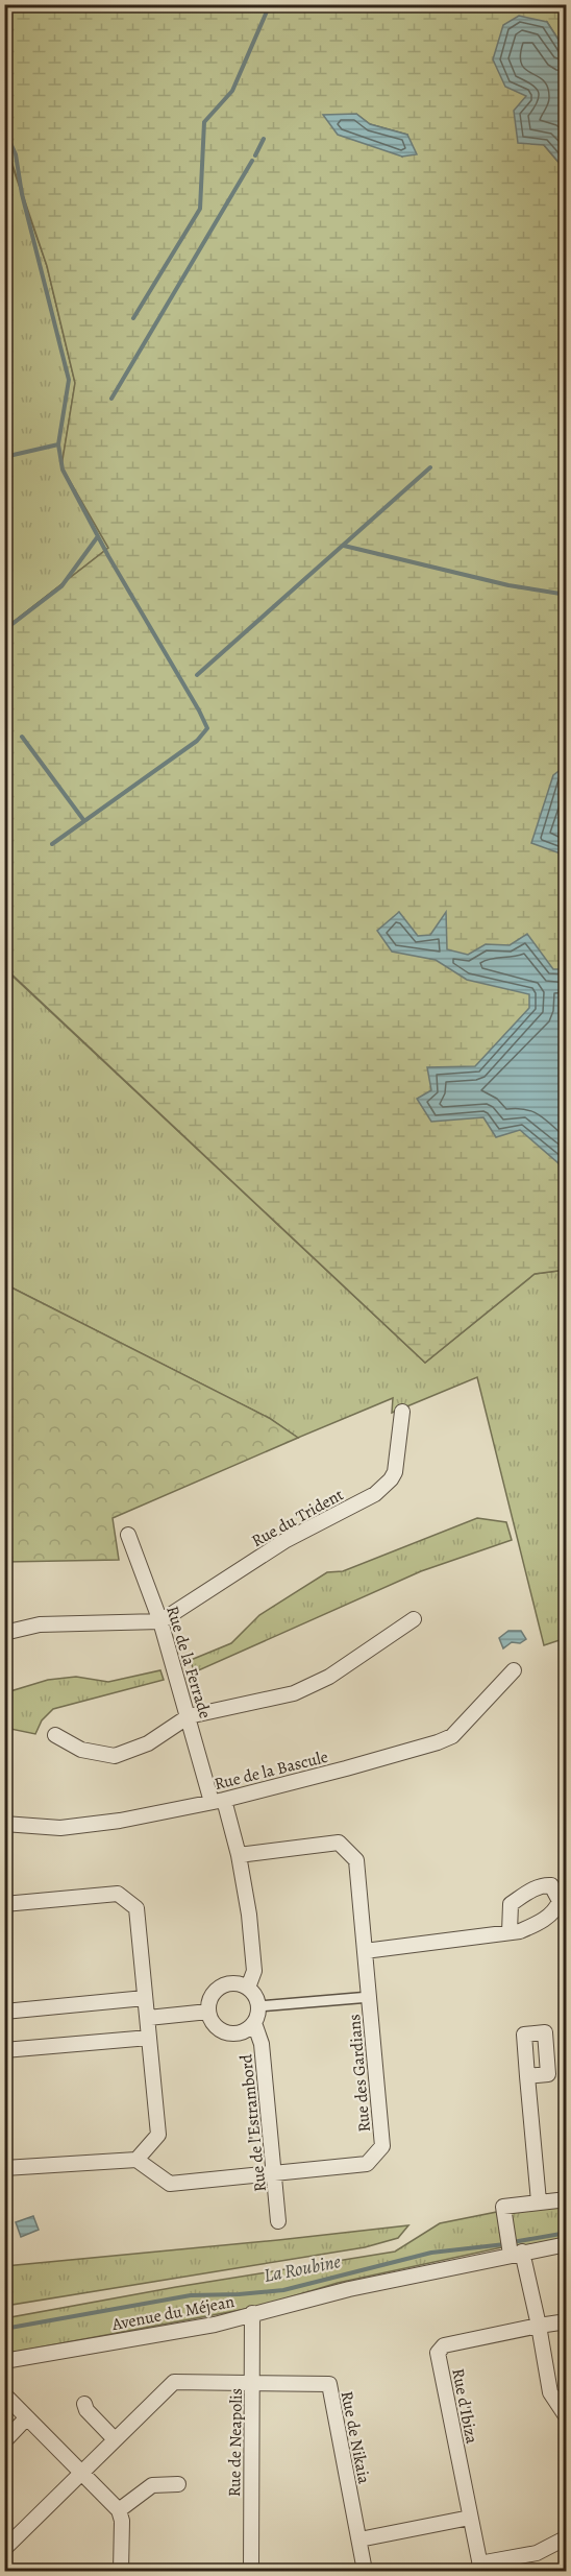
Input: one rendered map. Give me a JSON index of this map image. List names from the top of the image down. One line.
{"streets":{"street":["Rue du Trident","Rue de la Ferrade","Rue de la Bascule","Rue des Gardians","Rue de l'Estrambord","Avenue du Méjean","Rue d'Ibiza","Rue de Nikaia","Rue de Neapolis"]},"crossings":[["Rue du Trident","Rue de la Ferrade"],["Rue de la Ferrade","Rue de la Bascule"],["Rue des Gardians","Rue de l'Estrambord"],["Avenue du Méjean","Rue de Neapolis"],["Rue de Nikaia","Rue de Neapolis"]],"water":["La Roubine"]}
